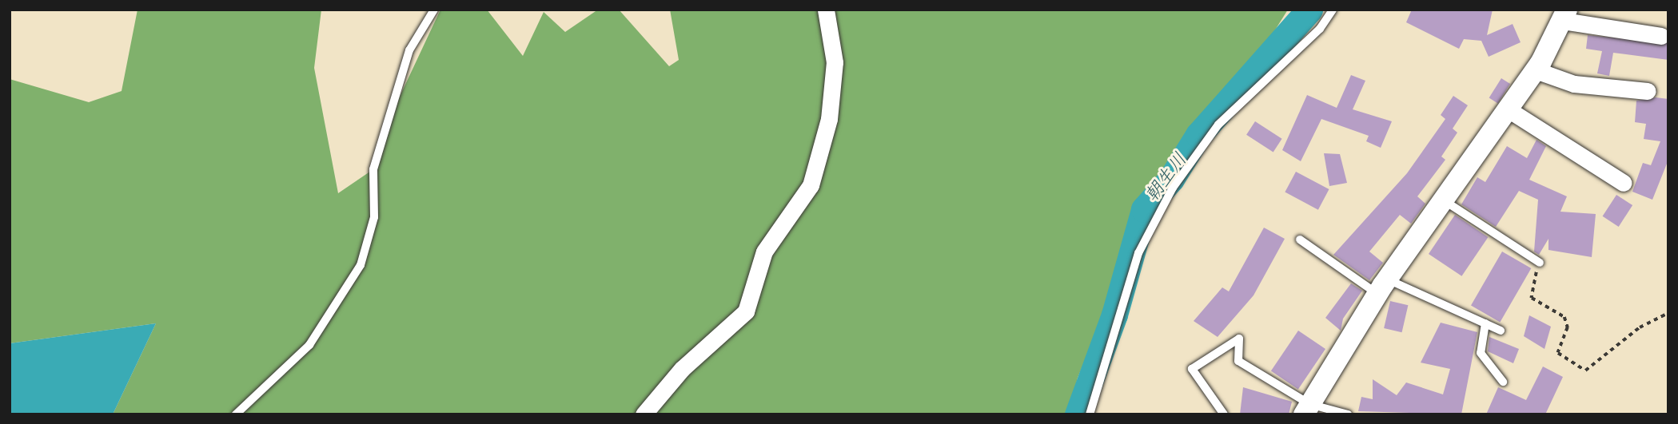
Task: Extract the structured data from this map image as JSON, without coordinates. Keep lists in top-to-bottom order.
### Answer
{
  "water": ["朝生川"]
}
